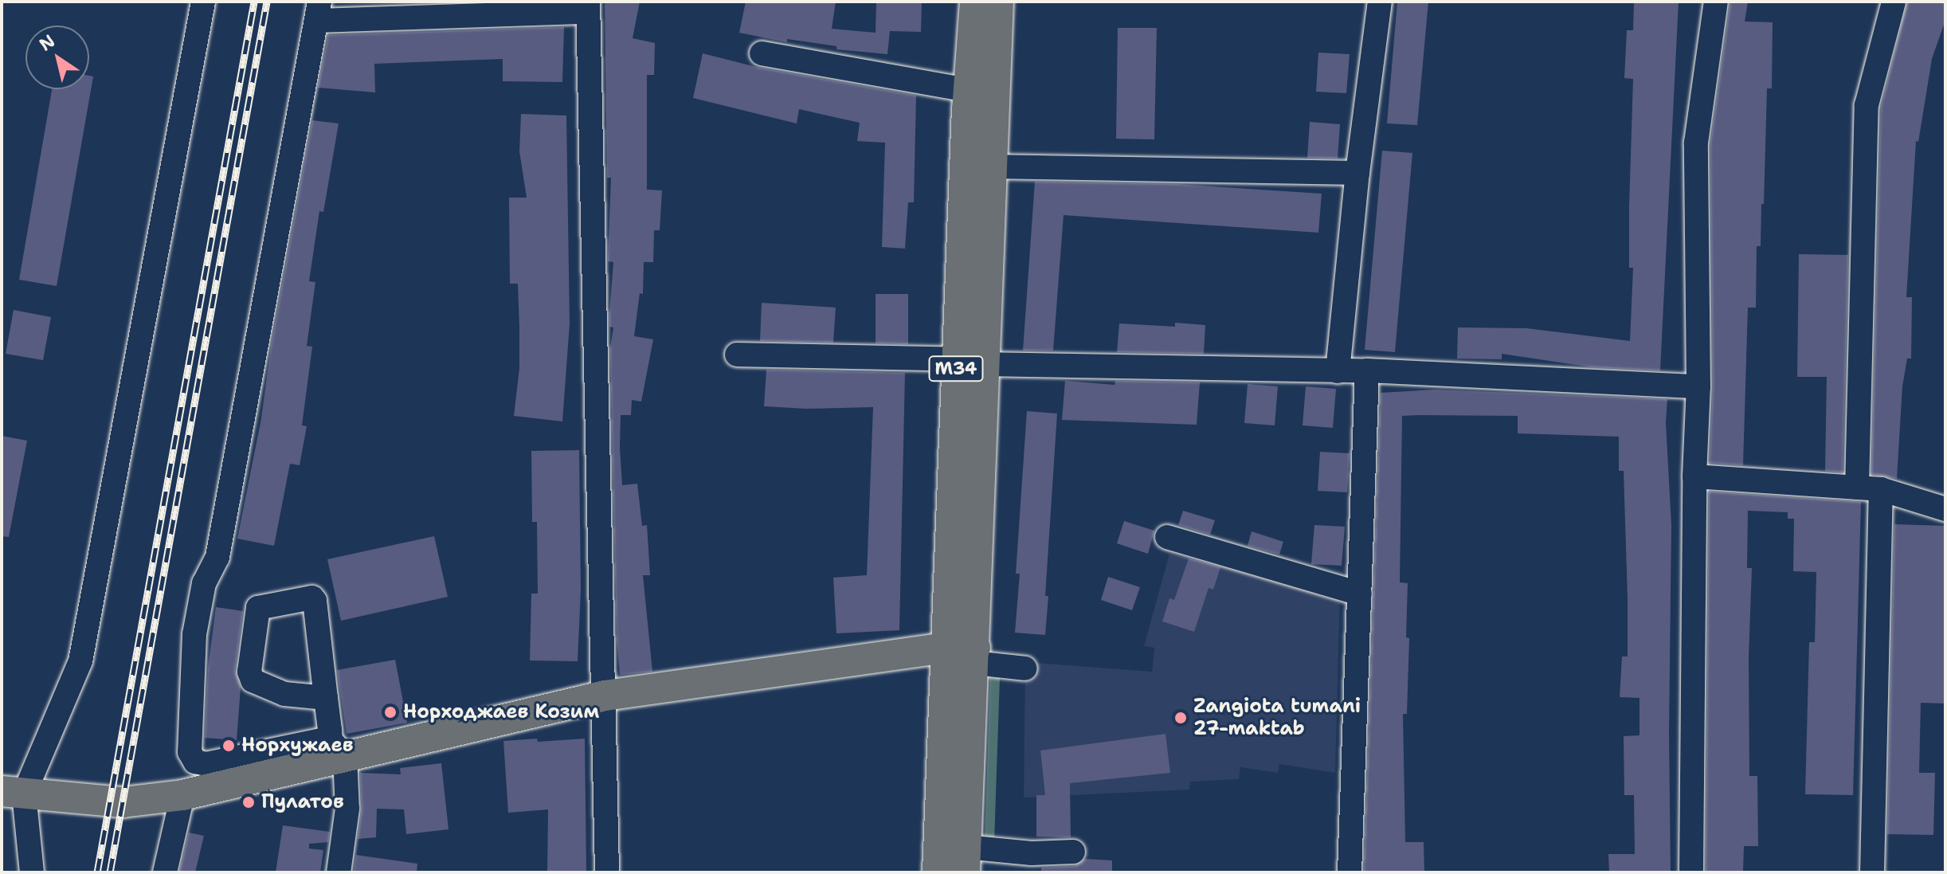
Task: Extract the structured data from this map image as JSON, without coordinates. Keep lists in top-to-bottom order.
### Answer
{
  "streets": {
    "main road": ["M34"]
  },
  "places": [
    "Норходжаев Козим",
    "Zangiota tumani 27-maktab",
    "Норхужаев",
    "Пулатов"
  ],
  "north": "top left"
}
